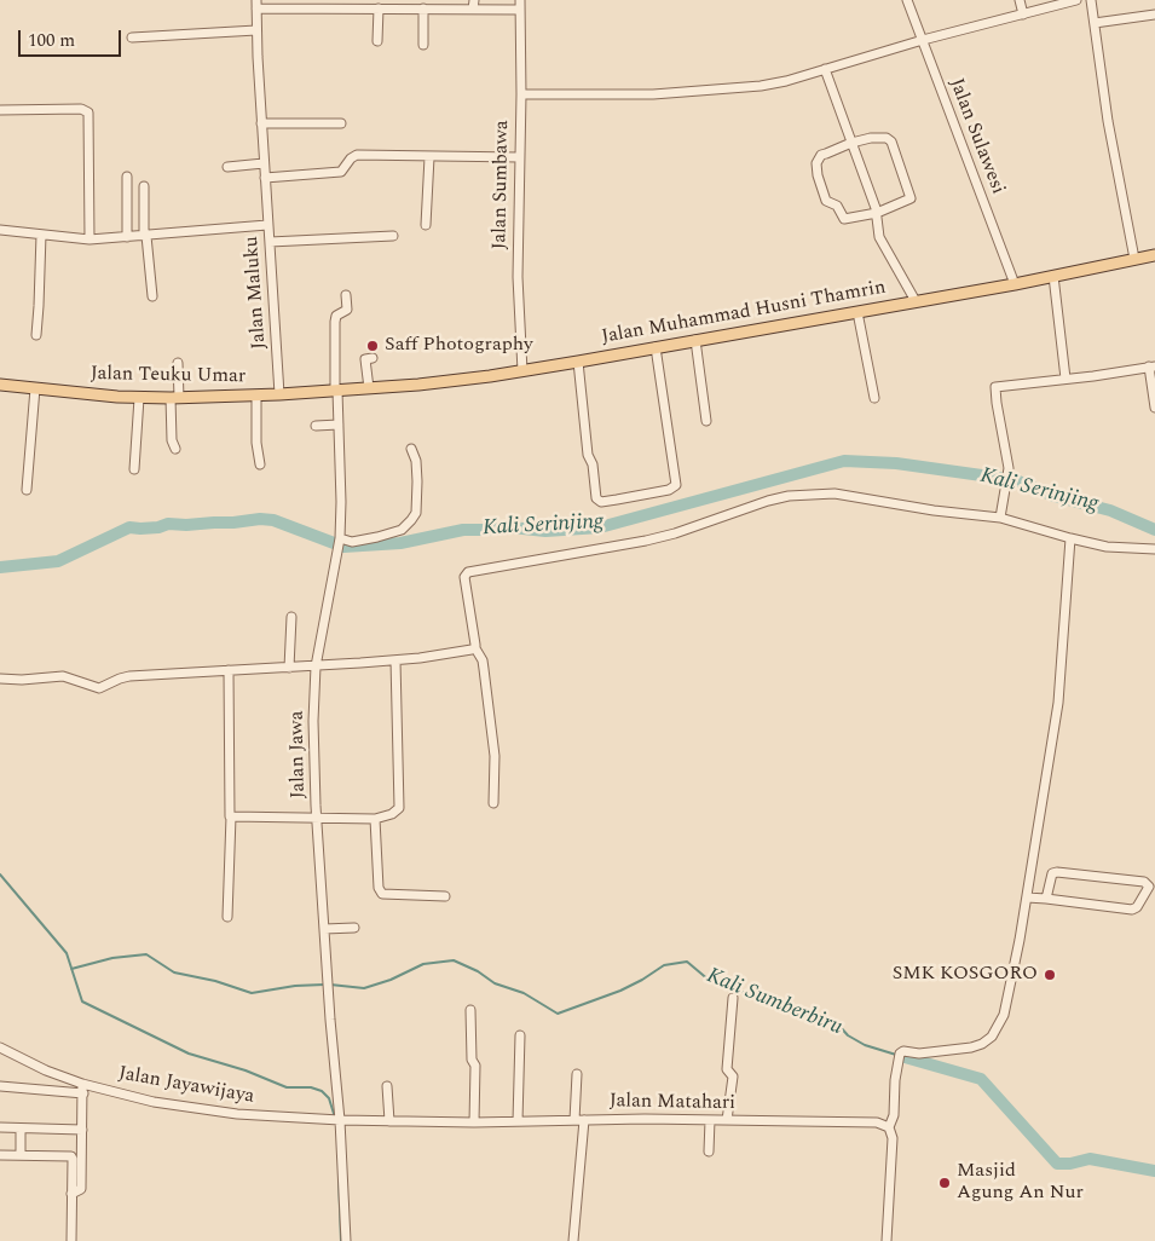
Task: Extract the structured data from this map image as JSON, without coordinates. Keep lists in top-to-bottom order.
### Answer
{
  "streets": {
    "main road": ["Jalan Muhammad Husni Thamrin", "Jalan Teuku Umar"],
    "street": [
      "Jalan Sulawesi",
      "Jalan Sumbawa",
      "Jalan Maluku",
      "Jalan Jawa",
      "Jalan Jayawijaya",
      "Jalan Matahari"
    ]
  },
  "crossings": [
    ["Jalan Sulawesi", "Jalan Muhammad Husni Thamrin"],
    ["Jalan Sumbawa", "Jalan Muhammad Husni Thamrin"],
    ["Jalan Maluku", "Jalan Teuku Umar"],
    ["Jalan Muhammad Husni Thamrin", "Jalan Teuku Umar"],
    ["Jalan Muhammad Husni Thamrin", "Jalan Jawa"],
    ["Jalan Teuku Umar", "Jalan Jawa"],
    ["Jalan Jawa", "Jalan Jayawijaya"],
    ["Jalan Jawa", "Jalan Matahari"],
    ["Jalan Jayawijaya", "Jalan Matahari"]
  ],
  "water": ["Kali Serinjing", "Kali Sumberbiru"],
  "places": ["Saff Photography", "SMK KOSGORO", "Masjid Agung An Nur"],
  "scale_bar": "100 m"
}
